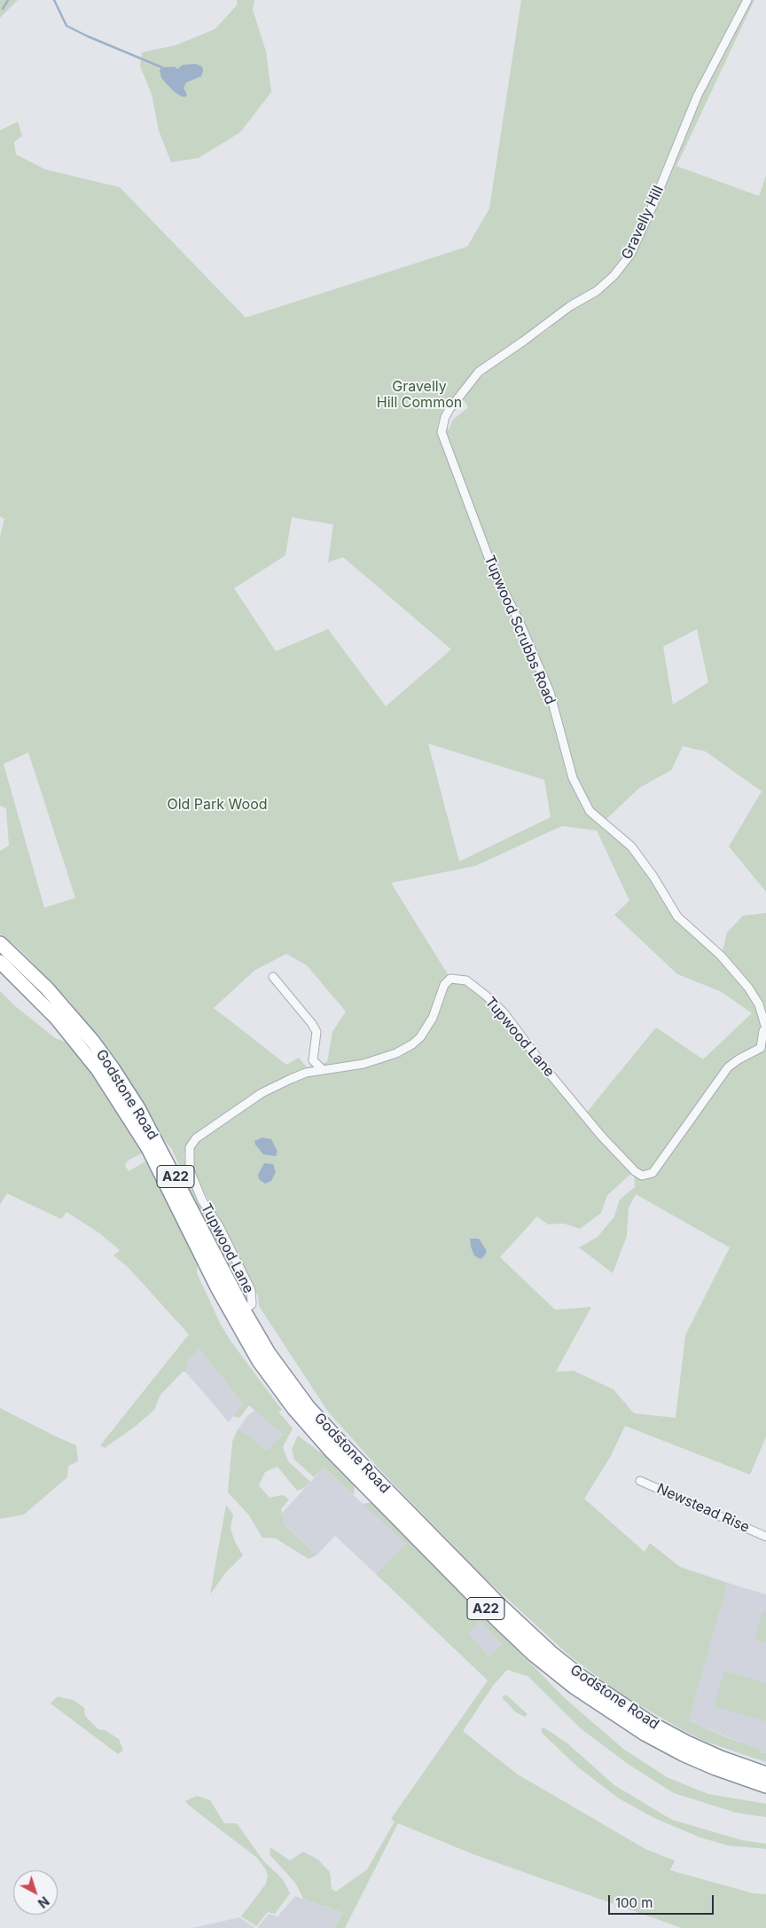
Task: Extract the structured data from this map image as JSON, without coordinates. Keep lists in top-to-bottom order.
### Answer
{
  "streets": {
    "highway": ["Godstone Road", "A22"],
    "street": [
      "Gravelly Hill",
      "Tupwood Scrubbs Road",
      "Tupwood Lane",
      "Newstead Rise"
    ]
  },
  "crossings": [
    ["Gravelly Hill", "Tupwood Scrubbs Road"],
    ["Tupwood Scrubbs Road", "Tupwood Lane"],
    ["Tupwood Lane", "Godstone Road"]
  ],
  "parks": ["Gravelly Hill Common", "Old Park Wood"],
  "scale_bar": "100 m",
  "north": "bottom right"
}
